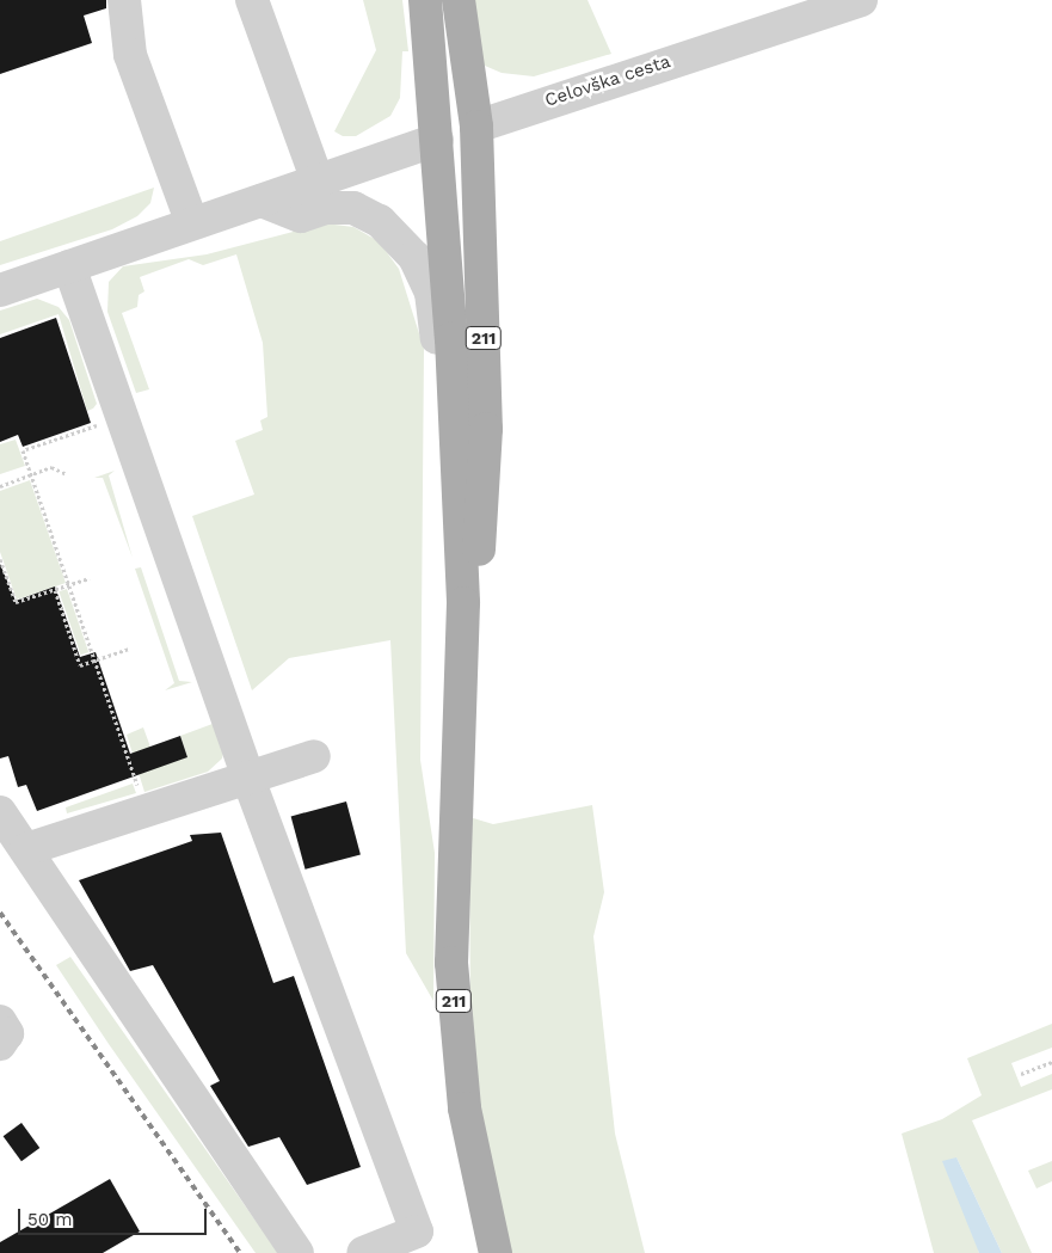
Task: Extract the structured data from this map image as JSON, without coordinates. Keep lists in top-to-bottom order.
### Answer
{
  "streets": {
    "main road": ["211"],
    "street": ["Celovška cesta"]
  },
  "crossings": [
    ["Celovška cesta", "211"]
  ],
  "scale_bar": "50 m"
}
